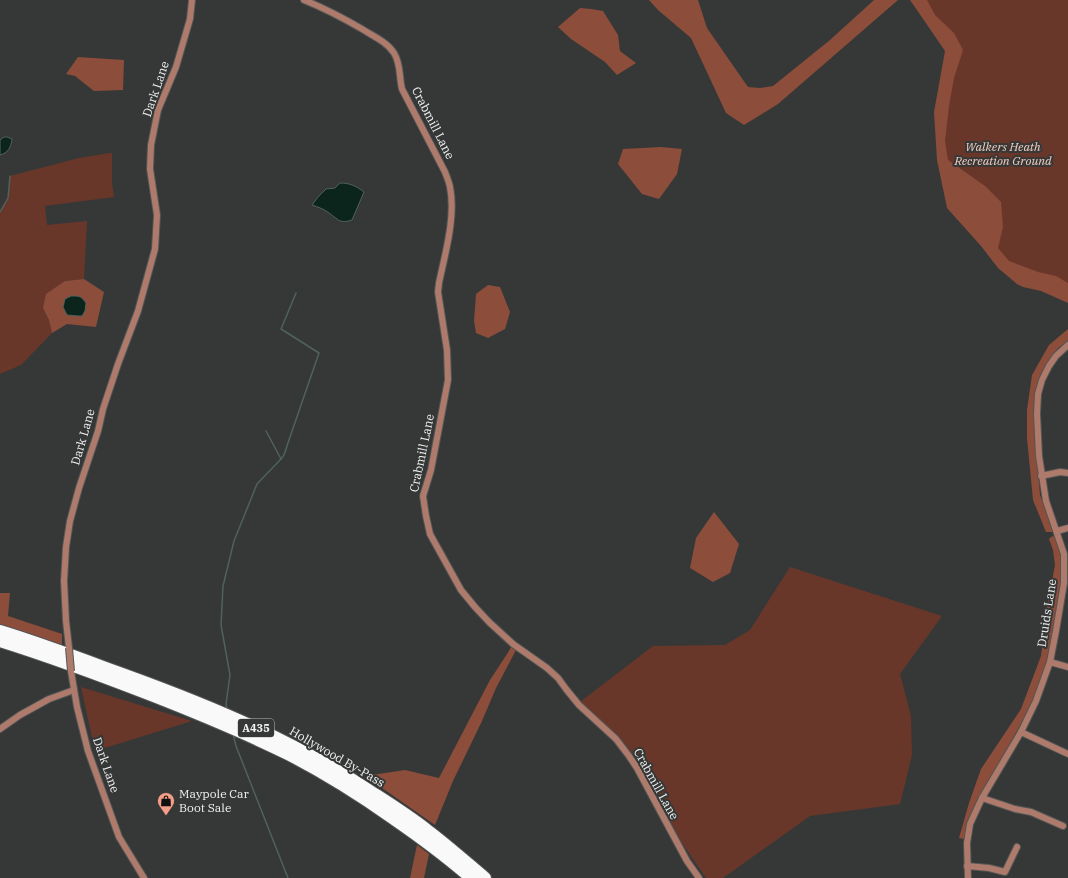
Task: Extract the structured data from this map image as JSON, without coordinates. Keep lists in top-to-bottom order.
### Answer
{
  "streets": {
    "highway": ["A435", "Hollywood By-Pass"],
    "street": ["Dark Lane", "Crabmill Lane", "Druids Lane"]
  },
  "parks": ["Walkers Heath Recreation Ground"],
  "places": {
    "shop": ["Maypole Car Boot Sale"]
  }
}
